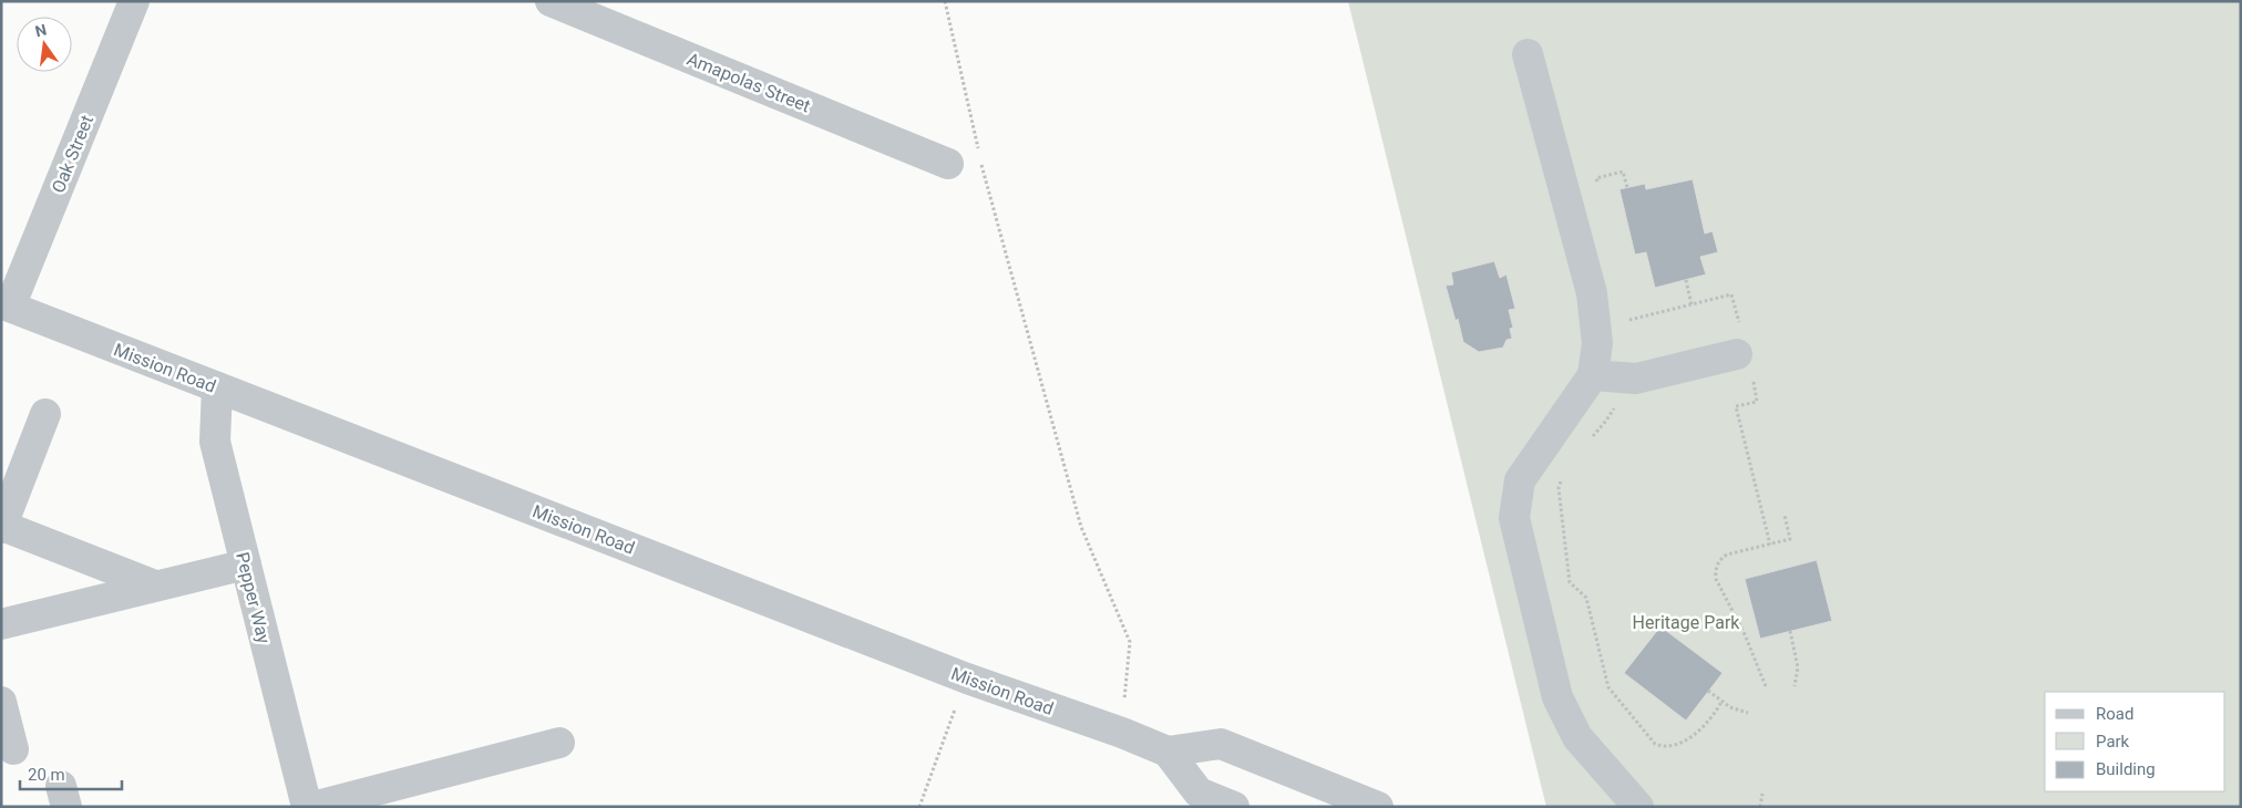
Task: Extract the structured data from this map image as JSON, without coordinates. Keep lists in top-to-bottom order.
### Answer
{
  "streets": {
    "street": [
      "Amapolas Street",
      "Oak Street",
      "Mission Road",
      "Pepper Way"
    ]
  },
  "crossings": [
    ["Oak Street", "Mission Road"],
    ["Mission Road", "Pepper Way"]
  ],
  "parks": ["Heritage Park"],
  "legend": ["Road", "Park", "Building"],
  "scale_bar": "20 m",
  "north": "top"
}
